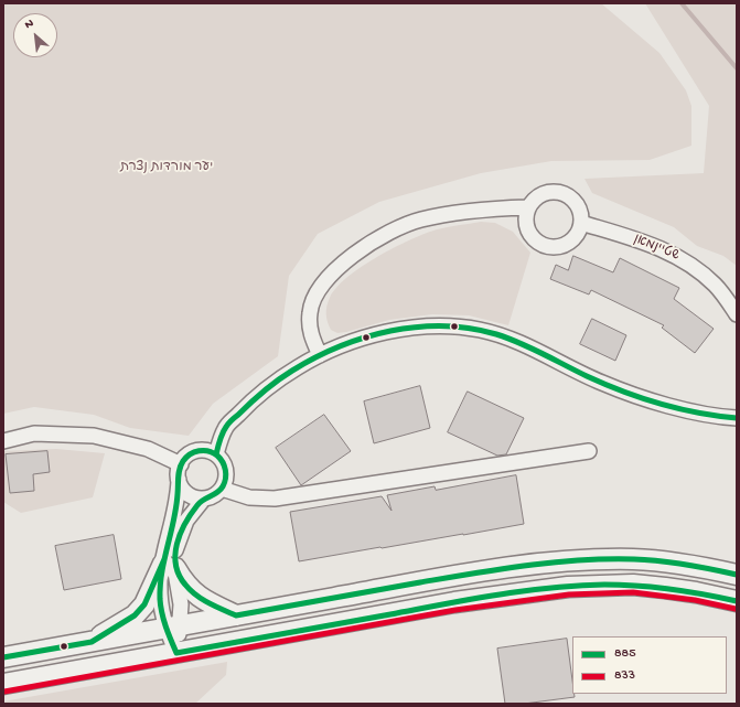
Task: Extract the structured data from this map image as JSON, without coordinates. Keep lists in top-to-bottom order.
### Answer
{
  "streets": {
    "street": ["שטיינמאן"]
  },
  "parks": ["יער מורדות נצרת"],
  "lines": ["transit line 885", "transit line 833"],
  "legend": ["885", "833"],
  "north": "top left"
}
